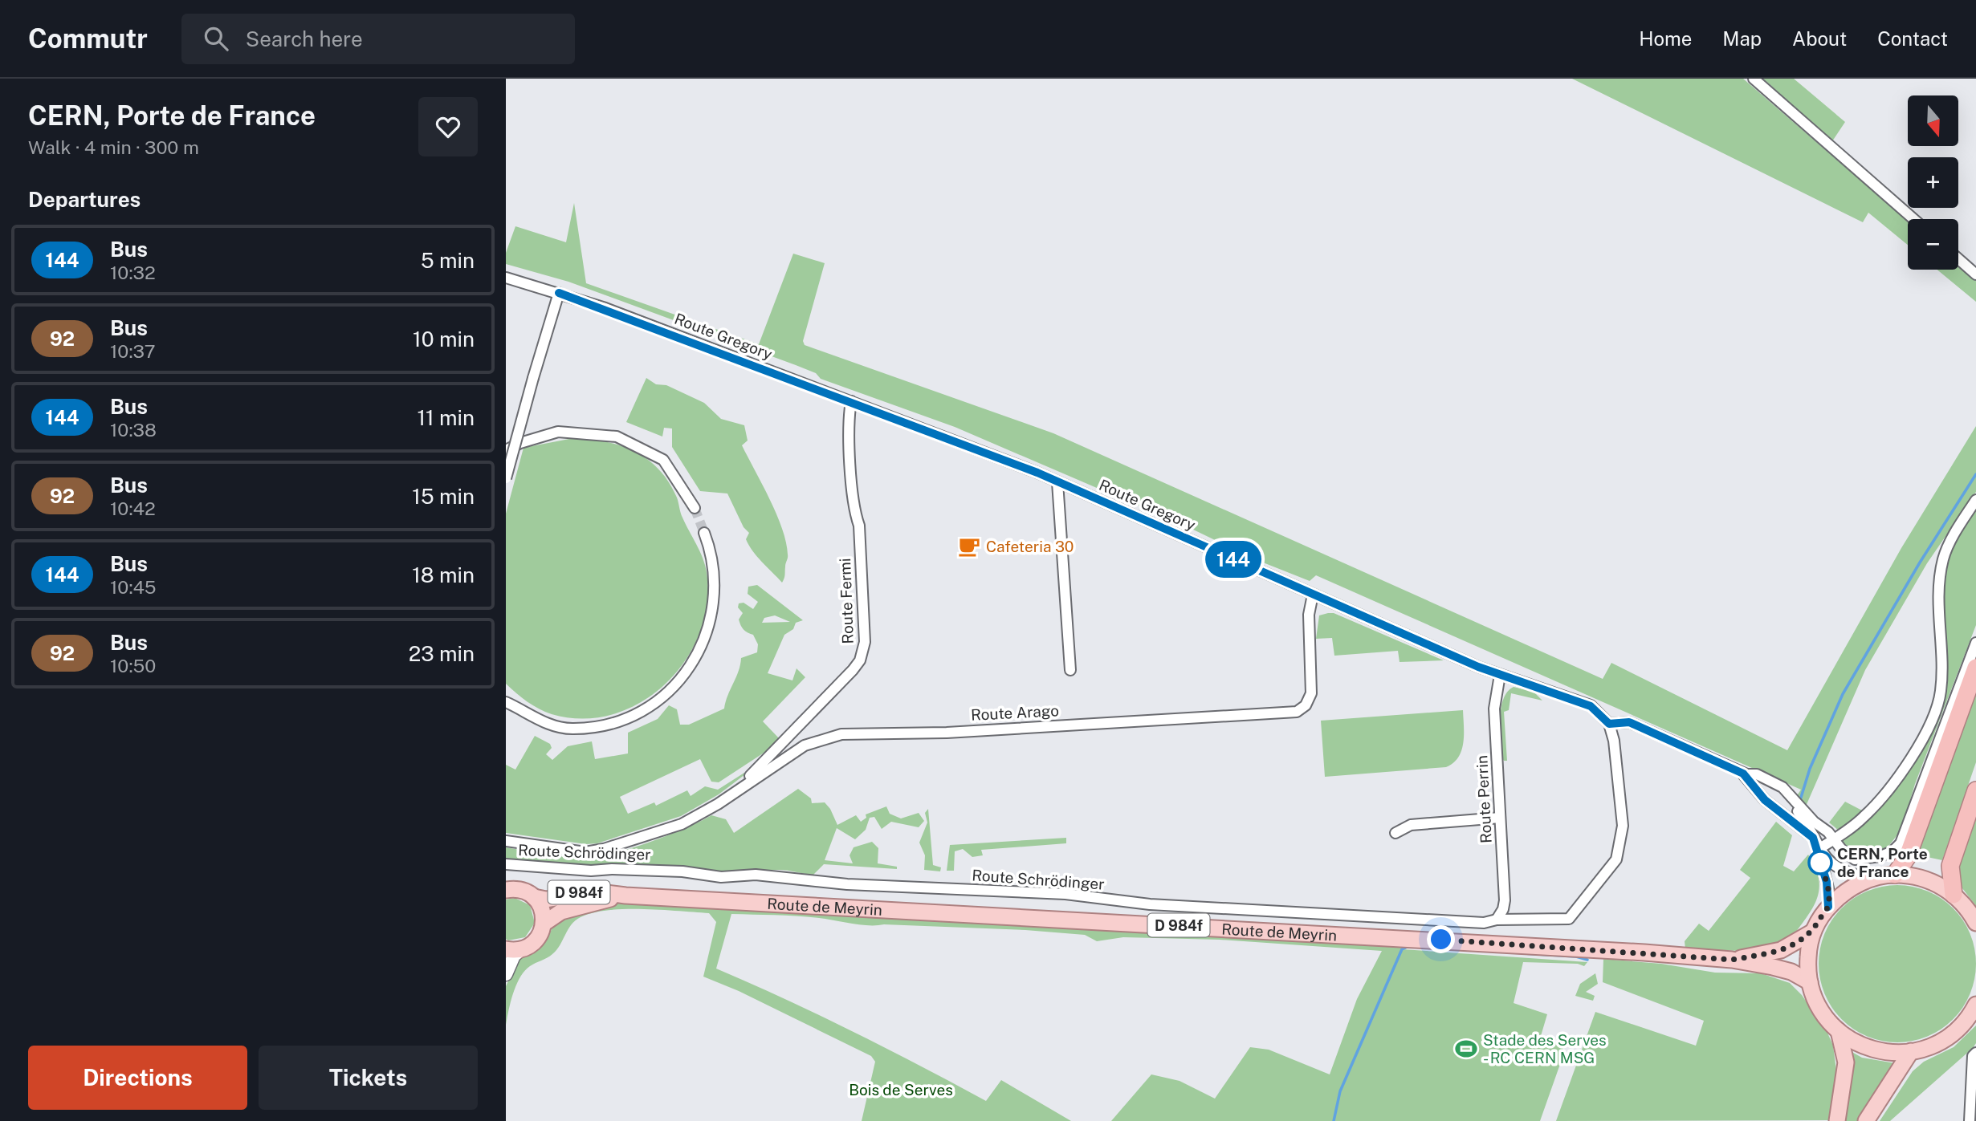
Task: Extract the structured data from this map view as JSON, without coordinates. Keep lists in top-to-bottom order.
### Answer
{
  "streets": {
    "main road": ["D 984f", "Route de Meyrin"],
    "street": [
      "Route Gregory",
      "Route Fermi",
      "Route Arago",
      "Route Perrin",
      "Route Schrödinger"
    ]
  },
  "crossings": [
    ["Route Gregory", "Route Fermi"],
    ["Route Gregory", "Route Arago"],
    ["Route Gregory", "Route Perrin"],
    ["Route Gregory", "Route Schrödinger"],
    ["Route Fermi", "Route Arago"],
    ["Route Perrin", "Route Schrödinger"]
  ],
  "parks": ["Bois de Serves"],
  "places": {
    "cafe": ["Cafeteria 30"],
    "other": ["CERN, Porte de France"],
    "sports": ["Stade des Serves - RC CERN MSG"]
  },
  "lines": ["bus line 144"],
  "north": "bottom",
  "page": {
    "header": "Commutr",
    "search": "Search here",
    "nav": [
      "Home",
      "Map",
      "About",
      "Contact"
    ],
    "heading": [
      ["CERN, Porte de France", "Walk · 4 min · 300 m"],
      "Departures"
    ],
    "on_map": "144",
    "map_buttons": ["+", "−"],
    "list": [
      {
        "mark": "144",
        "name": "Bus",
        "note": "10:32",
        "value": "5 min"
      },
      {
        "mark": "92",
        "name": "Bus",
        "note": "10:37",
        "value": "10 min"
      },
      {
        "mark": "144",
        "name": "Bus",
        "note": "10:38",
        "value": "11 min"
      },
      {
        "mark": "92",
        "name": "Bus",
        "note": "10:42",
        "value": "15 min"
      },
      {
        "mark": "144",
        "name": "Bus",
        "note": "10:45",
        "value": "18 min"
      },
      {
        "mark": "92",
        "name": "Bus",
        "note": "10:50",
        "value": "23 min"
      }
    ],
    "buttons": ["Directions", "Tickets"]
  }
}
